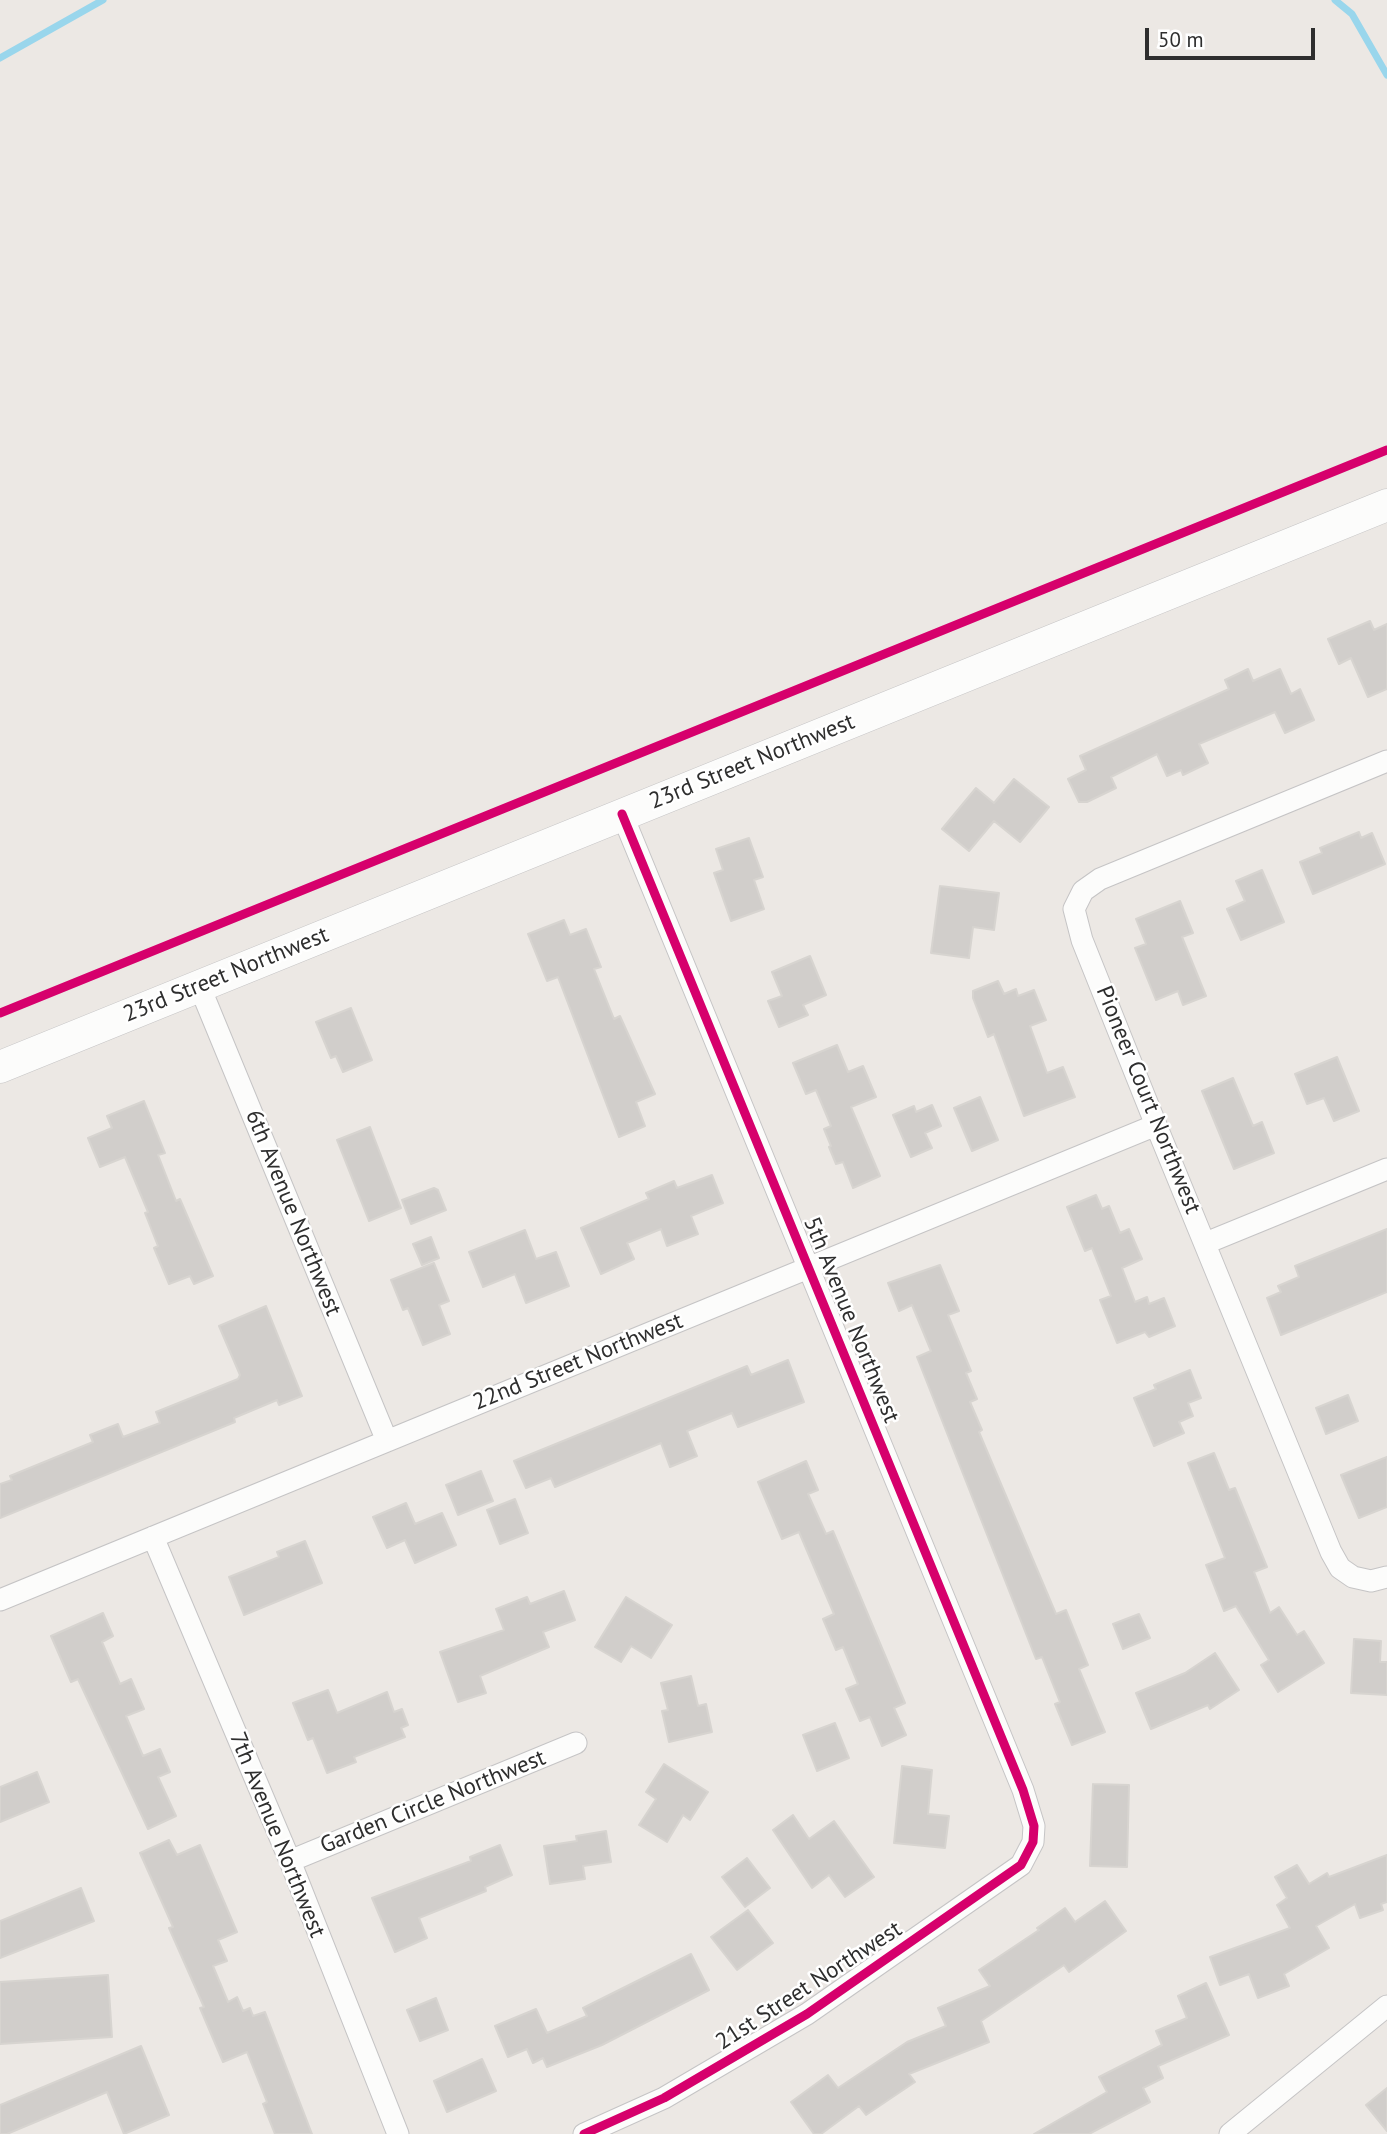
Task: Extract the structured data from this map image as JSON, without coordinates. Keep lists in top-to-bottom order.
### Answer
{
  "streets": {
    "street": [
      "23rd Street Northwest",
      "Pioneer Court Northwest",
      "6th Avenue Northwest",
      "5th Avenue Northwest",
      "22nd Street Northwest",
      "Garden Circle Northwest",
      "7th Avenue Northwest",
      "21st Street Northwest"
    ]
  },
  "crossings": [
    ["23rd Street Northwest", "6th Avenue Northwest"],
    ["23rd Street Northwest", "5th Avenue Northwest"],
    ["Pioneer Court Northwest", "22nd Street Northwest"],
    ["6th Avenue Northwest", "22nd Street Northwest"],
    ["5th Avenue Northwest", "22nd Street Northwest"],
    ["5th Avenue Northwest", "21st Street Northwest"],
    ["22nd Street Northwest", "7th Avenue Northwest"],
    ["Garden Circle Northwest", "7th Avenue Northwest"]
  ],
  "scale_bar": "50 m"
}
